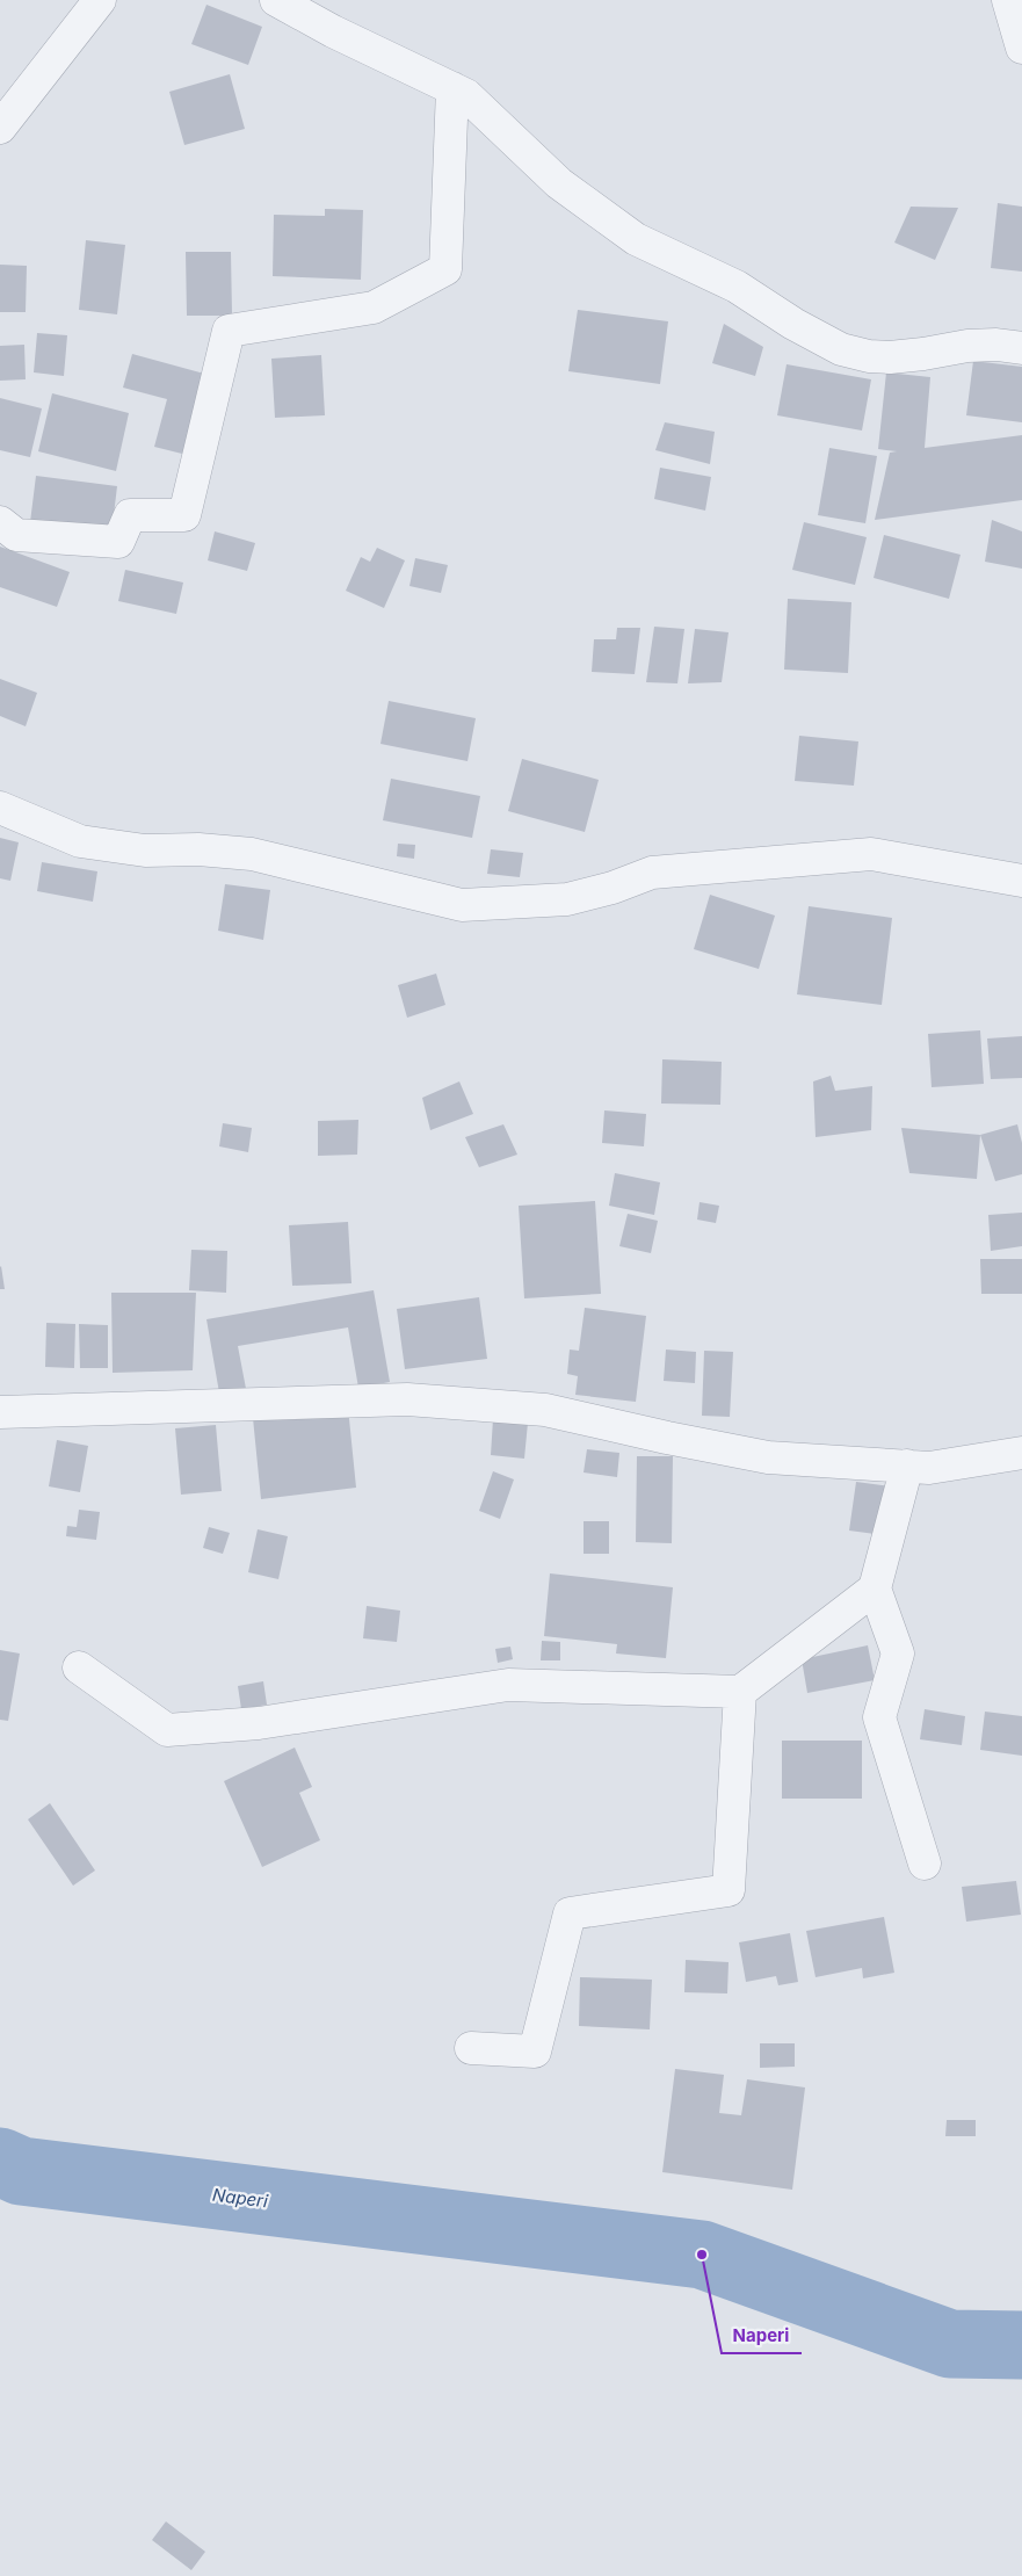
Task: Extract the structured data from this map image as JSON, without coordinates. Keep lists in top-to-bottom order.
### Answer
{
  "water": ["Naperi"],
  "places": ["Naperi"]
}
